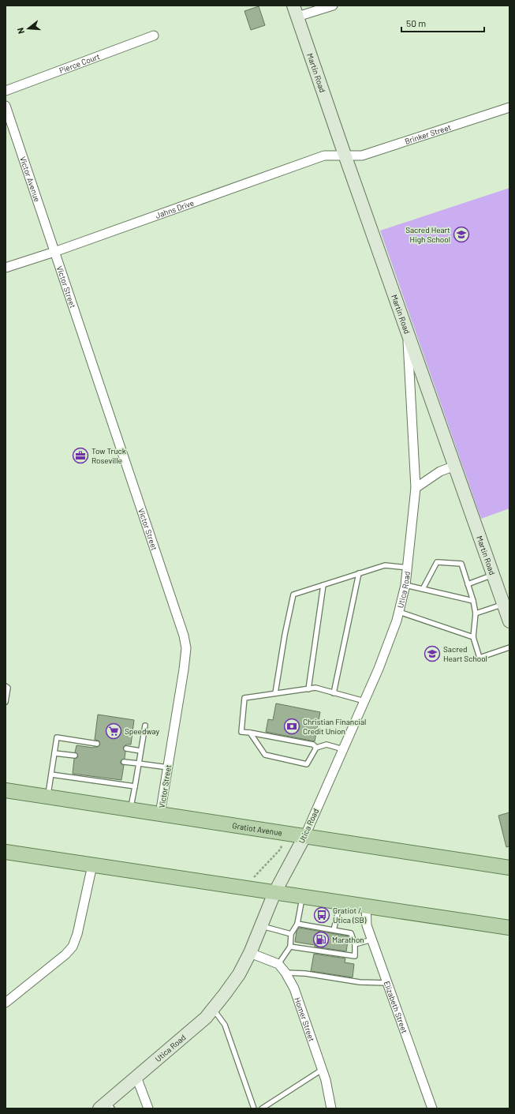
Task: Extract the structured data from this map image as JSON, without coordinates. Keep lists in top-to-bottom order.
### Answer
{
  "streets": {
    "main road": ["Gratiot Avenue"],
    "street": [
      "Pierce Court",
      "Martin Road",
      "Brinker Street",
      "Victor Avenue",
      "Jahns Drive",
      "Victor Street",
      "Utica Road",
      "Elizabeth Street",
      "Homer Street"
    ]
  },
  "crossings": [
    ["Martin Road", "Brinker Street"],
    ["Martin Road", "Jahns Drive"],
    ["Martin Road", "Utica Road"],
    ["Brinker Street", "Jahns Drive"],
    ["Victor Avenue", "Jahns Drive"],
    ["Victor Avenue", "Victor Street"],
    ["Jahns Drive", "Victor Street"],
    ["Victor Street", "Gratiot Avenue"],
    ["Utica Road", "Gratiot Avenue"],
    ["Utica Road", "Homer Street"]
  ],
  "places": {
    "school or university": ["Sacred Heart High School", "Sacred Heart School"],
    "office": ["Tow Truck Roseville"],
    "bank": ["Christian Financial Credit Union"],
    "supermarket": ["Speedway"],
    "bus stop": ["Gratiot / Utica (SB)"],
    "fuel station": ["Marathon"]
  },
  "scale_bar": "50 m",
  "north": "left"
}
